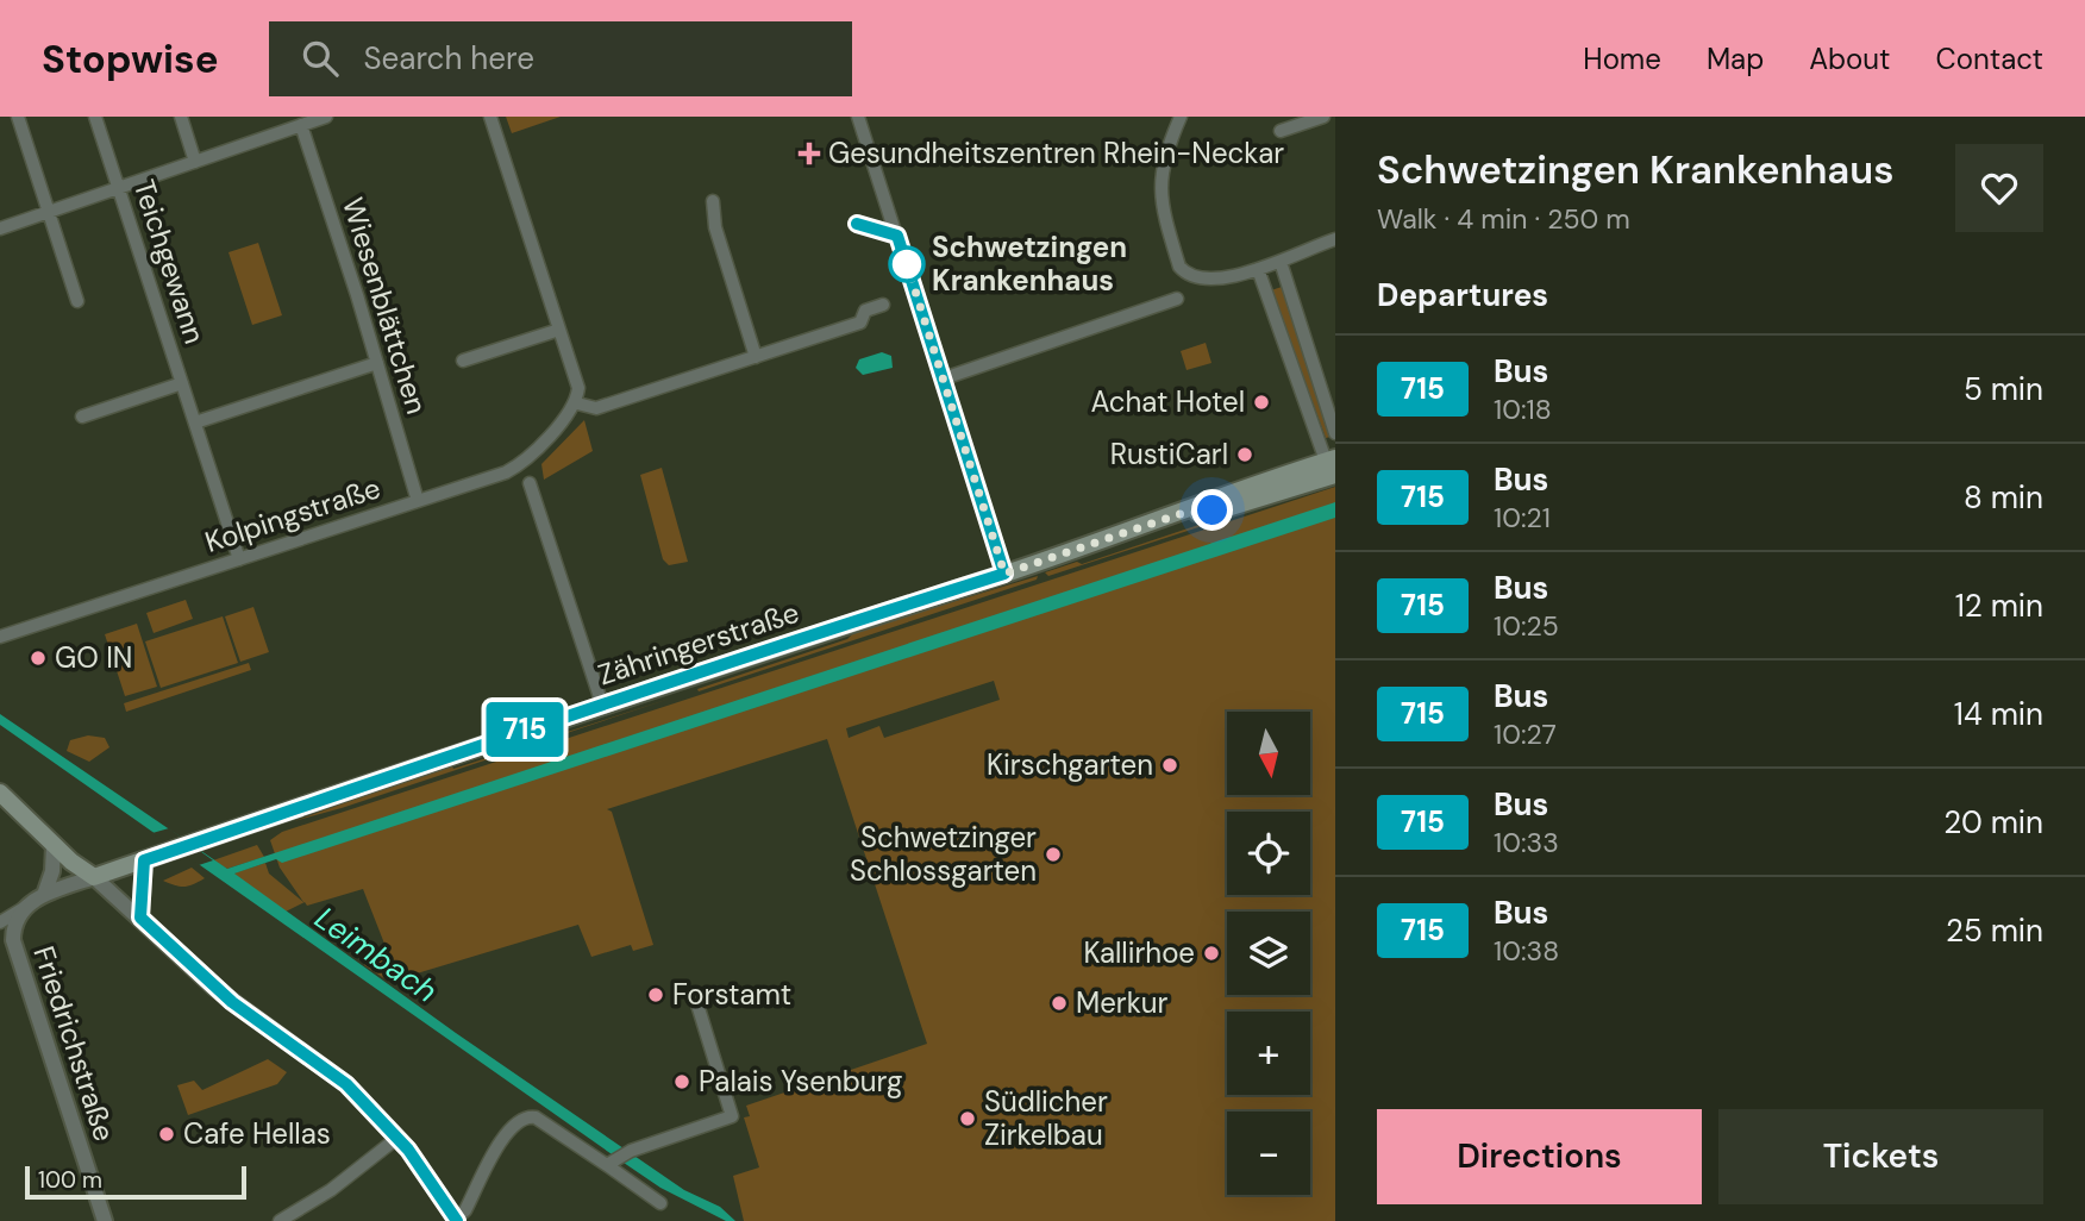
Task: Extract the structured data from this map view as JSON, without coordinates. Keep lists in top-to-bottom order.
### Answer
{
  "streets": {
    "main road": ["Zähringerstraße"],
    "street": [
      "Teichgewann",
      "Wiesenblättchen",
      "Kolpingstraße",
      "Friedrichstraße"
    ]
  },
  "crossings": [
    ["Teichgewann", "Kolpingstraße"],
    ["Wiesenblättchen", "Kolpingstraße"],
    ["Zähringerstraße", "Friedrichstraße"]
  ],
  "water": ["Leimbach"],
  "places": {
    "health": ["Gesundheitszentren Rhein-Neckar"],
    "other": [
      "Schwetzingen Krankenhaus",
      "Achat Hotel",
      "RustiCarl",
      "GO IN",
      "Kirschgarten",
      "Schwetzinger Schlossgarten",
      "Kallirhoe",
      "Forstamt",
      "Merkur",
      "Palais Ysenburg",
      "Südlicher Zirkelbau",
      "Cafe Hellas"
    ]
  },
  "lines": ["bus line 715"],
  "scale_bar": "100 m",
  "north": "bottom",
  "page": {
    "header": "Stopwise",
    "search": "Search here",
    "nav": [
      "Home",
      "Map",
      "About",
      "Contact"
    ],
    "on_map": "715",
    "heading": [
      ["Schwetzingen Krankenhaus", "Walk · 4 min · 250 m"],
      "Departures"
    ],
    "list": [
      {
        "mark": "715",
        "name": "Bus",
        "note": "10:18",
        "value": "5 min"
      },
      {
        "mark": "715",
        "name": "Bus",
        "note": "10:21",
        "value": "8 min"
      },
      {
        "mark": "715",
        "name": "Bus",
        "note": "10:25",
        "value": "12 min"
      },
      {
        "mark": "715",
        "name": "Bus",
        "note": "10:27",
        "value": "14 min"
      },
      {
        "mark": "715",
        "name": "Bus",
        "note": "10:33",
        "value": "20 min"
      },
      {
        "mark": "715",
        "name": "Bus",
        "note": "10:38",
        "value": "25 min"
      }
    ],
    "map_buttons": ["+", "−"],
    "buttons": ["Directions", "Tickets"],
    "scale": "100 m"
  }
}
